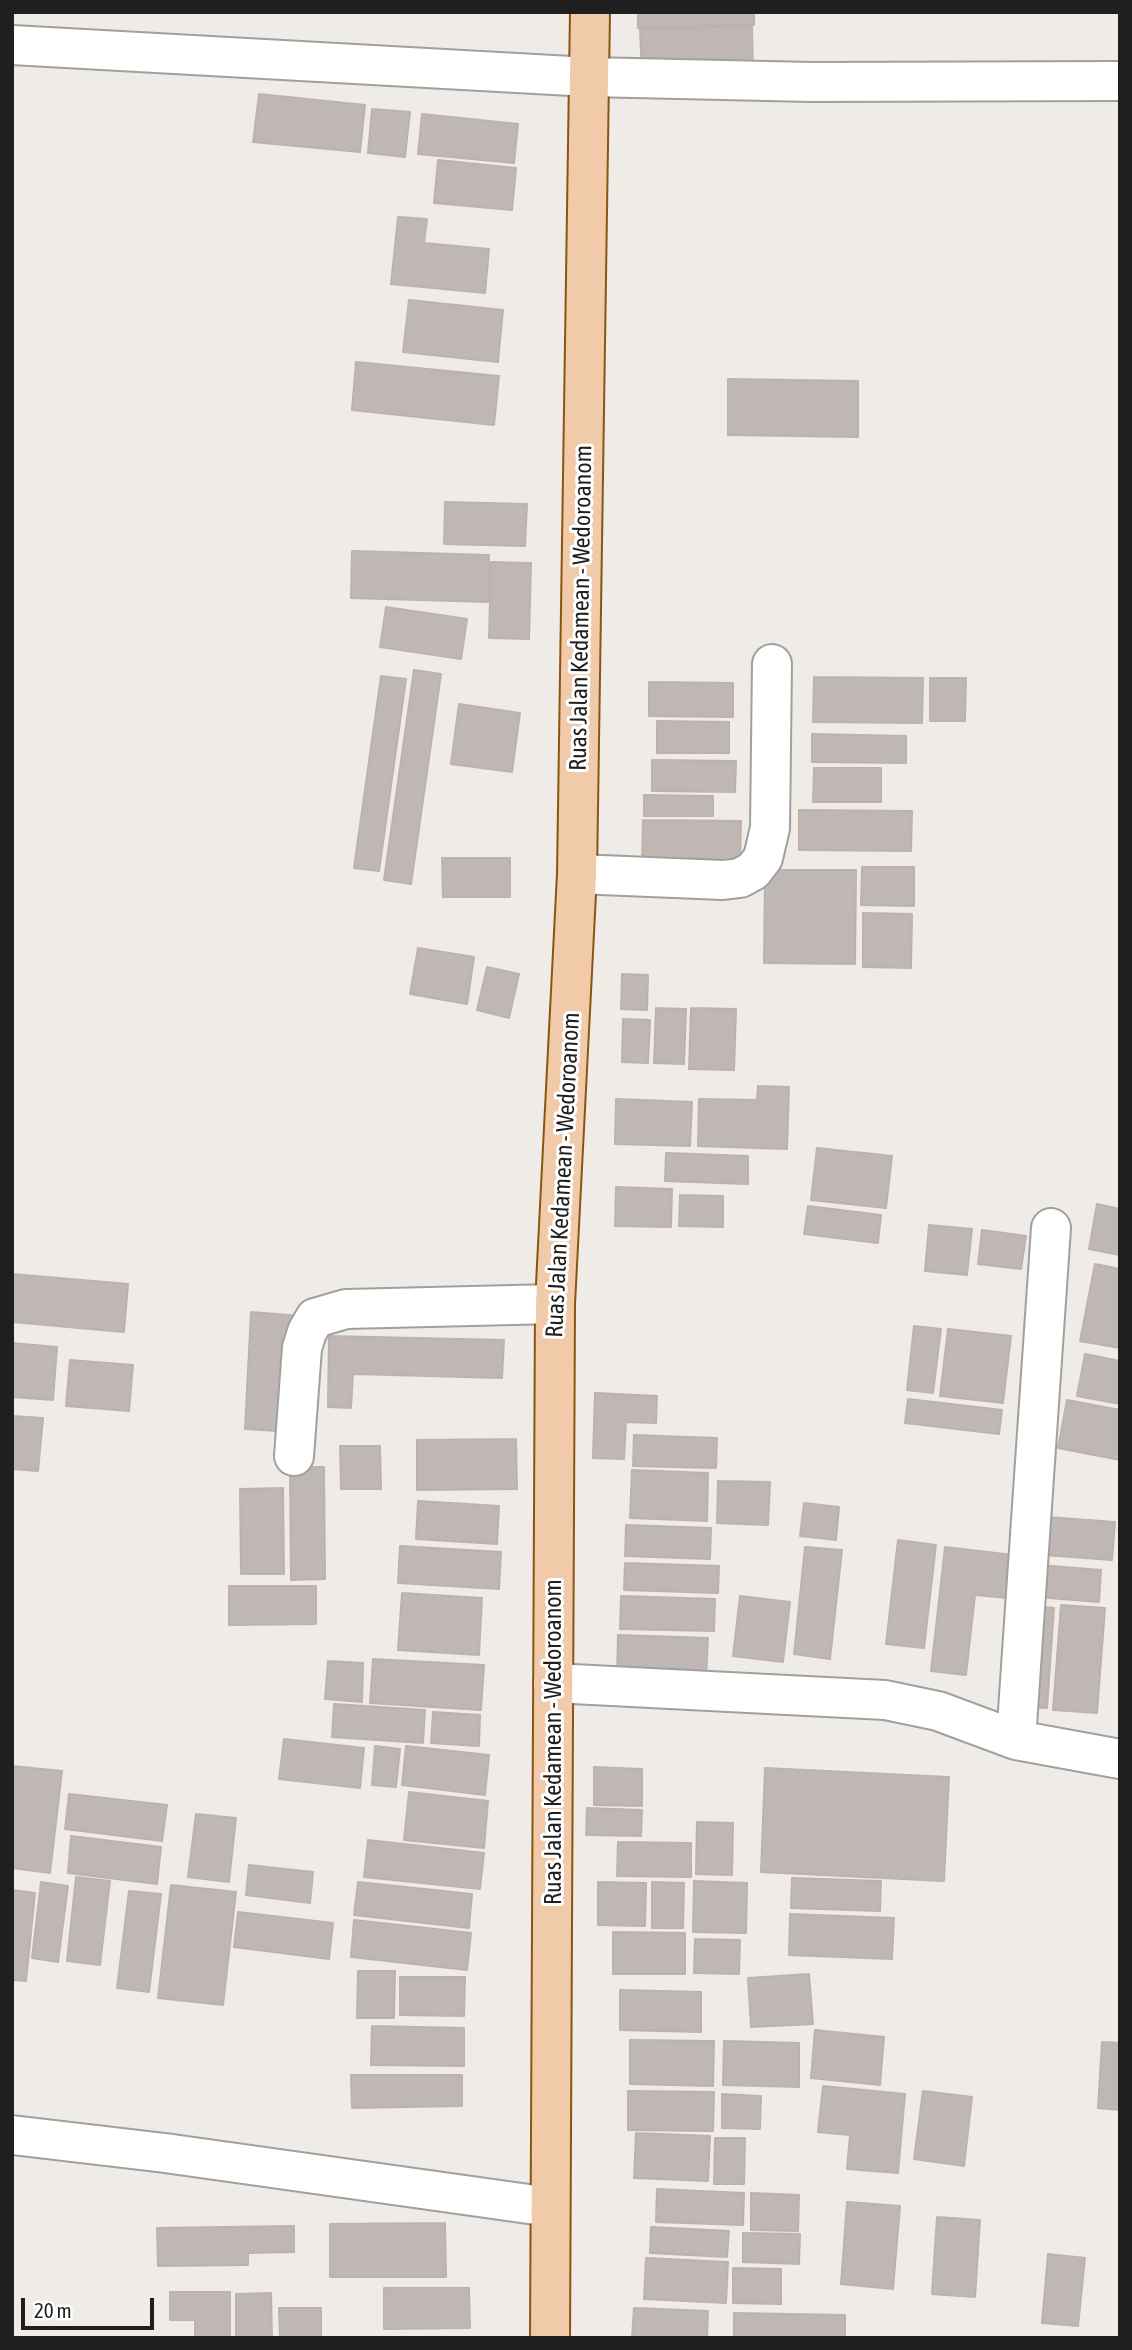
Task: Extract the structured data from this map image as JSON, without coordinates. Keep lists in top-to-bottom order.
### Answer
{
  "streets": {
    "main road": ["Ruas Jalan Kedamean - Wedoroanom"]
  },
  "scale_bar": "20 m"
}
